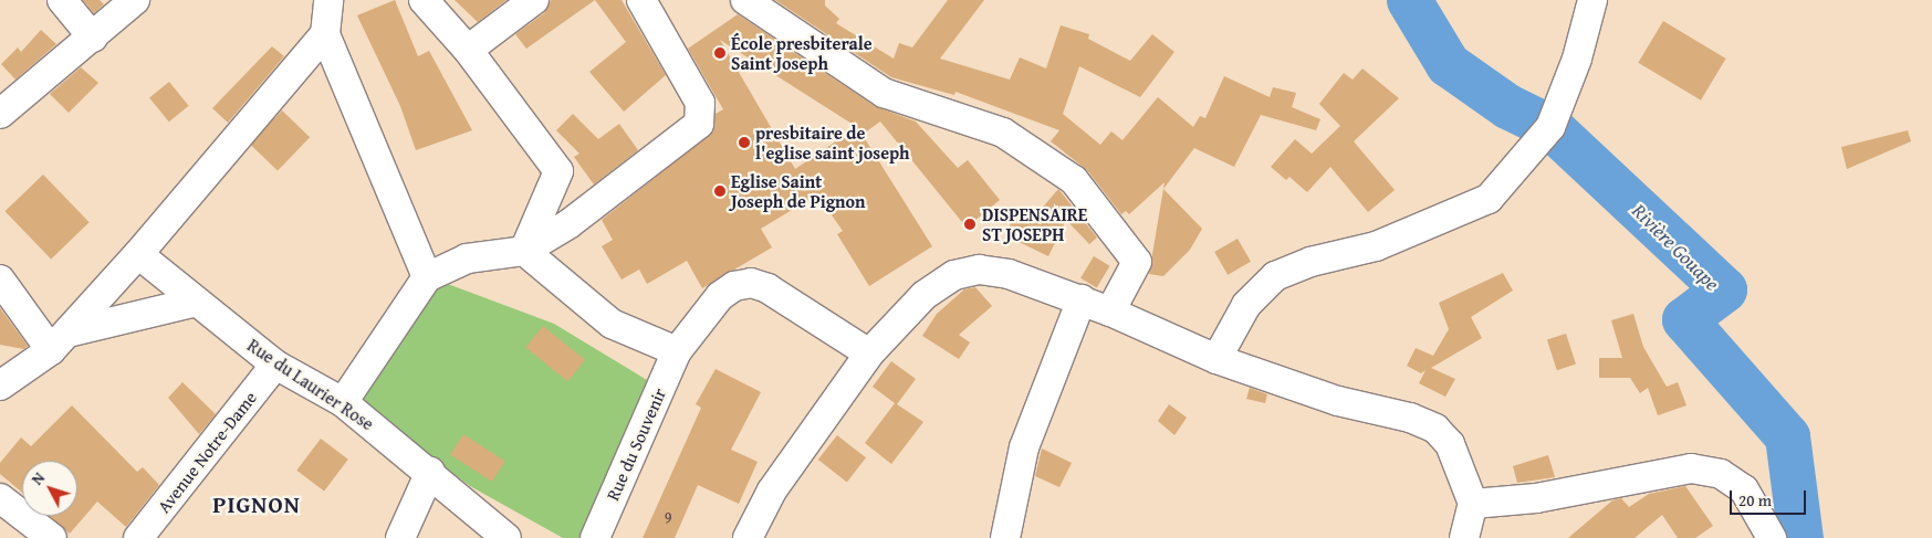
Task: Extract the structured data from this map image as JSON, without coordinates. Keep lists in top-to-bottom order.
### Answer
{
  "streets": {
    "street": ["Rue du Laurier Rose", "Rue du Souvenir", "Avenue Notre-Dame"]
  },
  "crossings": [
    ["Rue du Laurier Rose", "Avenue Notre-Dame"]
  ],
  "districts": ["PIGNON"],
  "water": ["Rivière Gouape"],
  "places": [
    "École presbiterale Saint Joseph",
    "presbitaire de l'eglise saint joseph",
    "Eglise Saint Joseph de Pignon",
    "DISPENSAIRE ST JOSEPH"
  ],
  "house_numbers": ["9"],
  "scale_bar": "20 m",
  "north": "top left"
}
